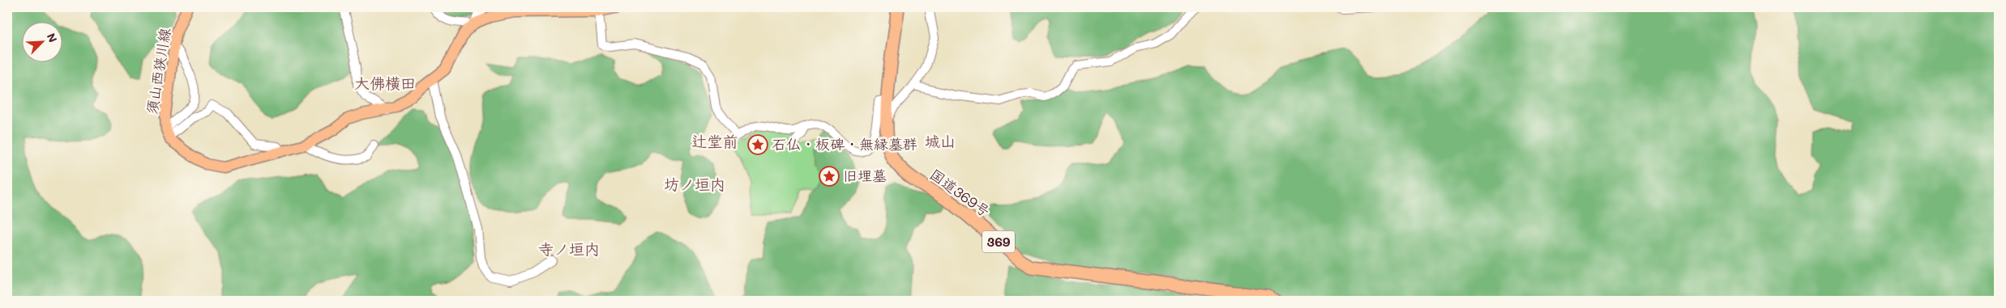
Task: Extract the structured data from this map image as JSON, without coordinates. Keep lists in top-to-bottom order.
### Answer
{
  "streets": {
    "highway": ["国道369号", "369"],
    "main road": ["須山西狭川線"]
  },
  "districts": [
    "大佛横田",
    "辻堂前",
    "城山",
    "坊ノ垣内",
    "寺ノ垣内"
  ],
  "places": {
    "place": ["石仏・板碑・無縁墓群", "旧埋墓"]
  },
  "north": "top right"
}
